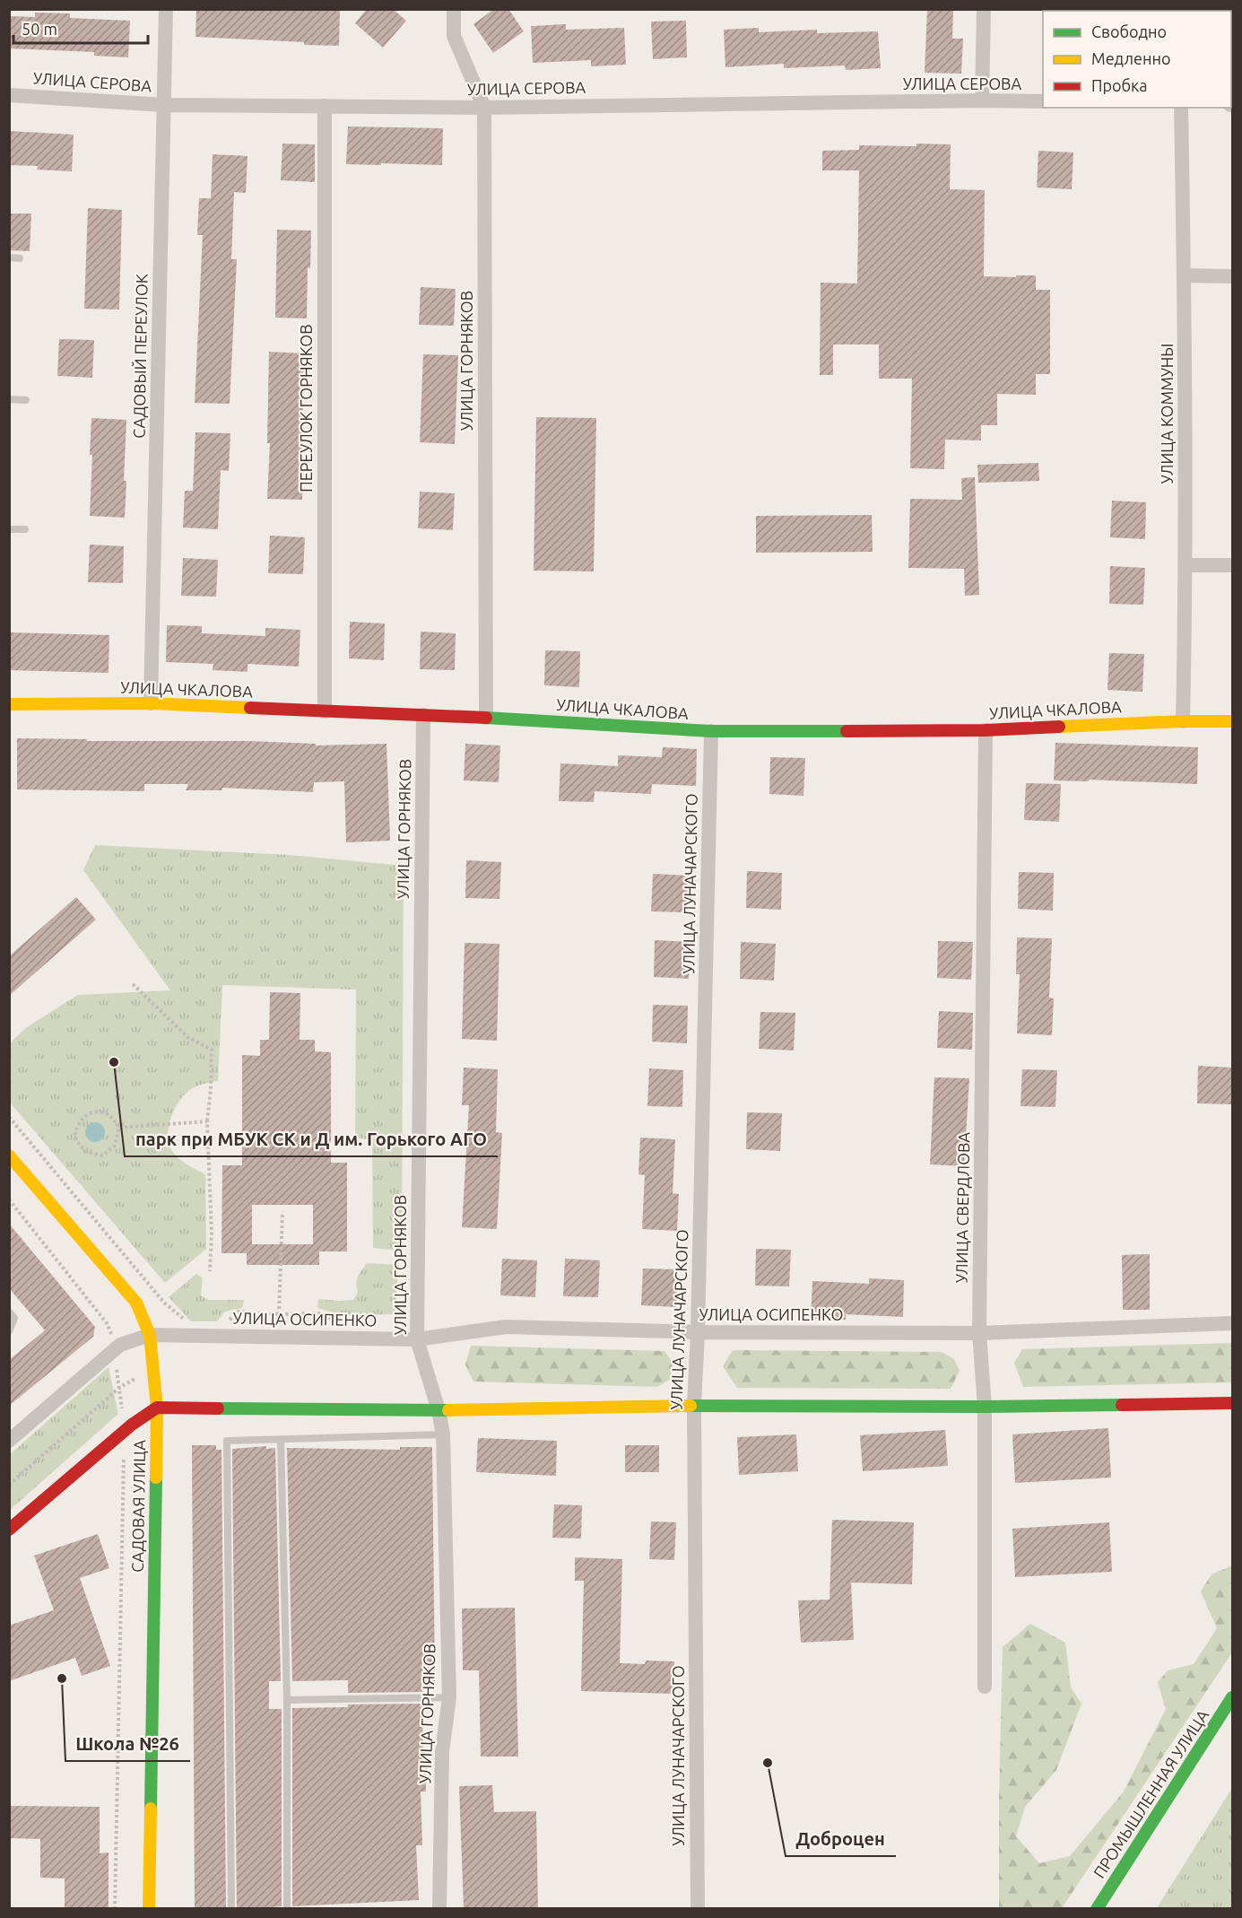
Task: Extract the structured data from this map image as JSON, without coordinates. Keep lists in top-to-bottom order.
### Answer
{
  "streets": {
    "street": [
      "УЛИЦА СЕРОВА",
      "САДОВЫЙ ПЕРЕУЛОК",
      "УЛИЦА ГОРНЯКОВ",
      "ПЕРЕУЛОК ГОРНЯКОВ",
      "УЛИЦА КОММУНЫ",
      "УЛИЦА ЧКАЛОВА",
      "УЛИЦА ЛУНАЧАРСКОГО",
      "УЛИЦА СВЕРДЛОВА",
      "УЛИЦА ОСИПЕНКО",
      "САДОВАЯ УЛИЦА",
      "ПРОМЫШЛЕННАЯ УЛИЦА"
    ]
  },
  "crossings": [
    ["УЛИЦА СЕРОВА", "САДОВЫЙ ПЕРЕУЛОК"],
    ["УЛИЦА СЕРОВА", "УЛИЦА ГОРНЯКОВ"],
    ["УЛИЦА СЕРОВА", "ПЕРЕУЛОК ГОРНЯКОВ"],
    ["САДОВЫЙ ПЕРЕУЛОК", "УЛИЦА ЧКАЛОВА"],
    ["УЛИЦА ГОРНЯКОВ", "УЛИЦА ЧКАЛОВА"],
    ["УЛИЦА ГОРНЯКОВ", "УЛИЦА ОСИПЕНКО"],
    ["ПЕРЕУЛОК ГОРНЯКОВ", "УЛИЦА ЧКАЛОВА"],
    ["УЛИЦА КОММУНЫ", "УЛИЦА ЧКАЛОВА"],
    ["УЛИЦА ЧКАЛОВА", "УЛИЦА ЛУНАЧАРСКОГО"],
    ["УЛИЦА ЧКАЛОВА", "УЛИЦА СВЕРДЛОВА"],
    ["УЛИЦА ЛУНАЧАРСКОГО", "УЛИЦА ОСИПЕНКО"],
    ["УЛИЦА СВЕРДЛОВА", "УЛИЦА ОСИПЕНКО"],
    ["УЛИЦА ОСИПЕНКО", "САДОВАЯ УЛИЦА"]
  ],
  "places": ["парк при МБУК СК и Д им. Горького АГО", "Школа №26", "Доброцен"],
  "legend": ["Свободно", "Медленно", "Пробка"],
  "scale_bar": "50 m"
}
